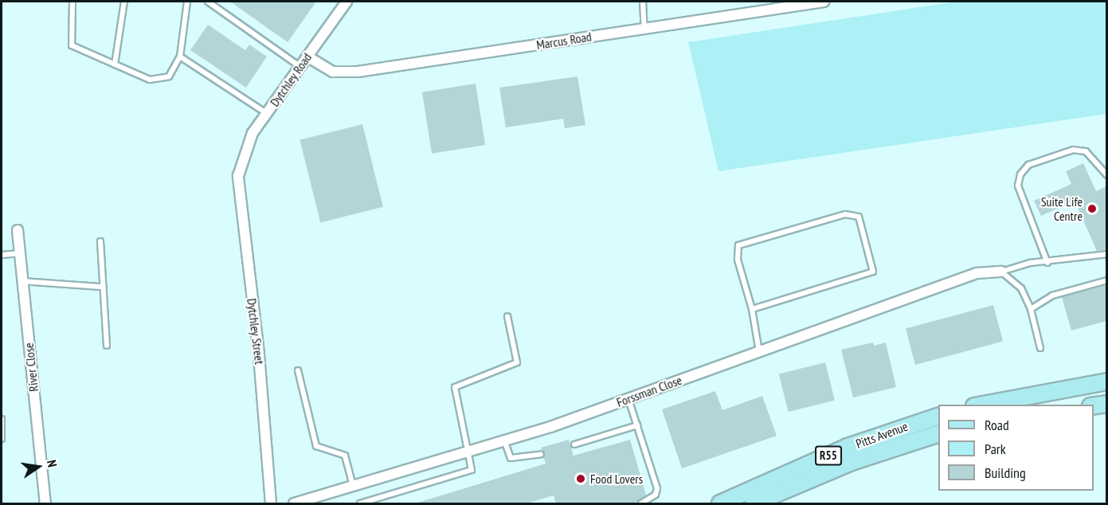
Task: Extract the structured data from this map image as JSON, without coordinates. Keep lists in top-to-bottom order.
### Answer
{
  "streets": {
    "main road": ["Pitts Avenue", "R55"],
    "street": [
      "Marcus Road",
      "Dytchley Road",
      "Dytchley Street",
      "River Close",
      "Forssman Close"
    ]
  },
  "crossings": [
    ["Marcus Road", "Dytchley Road"],
    ["Dytchley Road", "Dytchley Street"]
  ],
  "places": ["Suite Life Centre", "Food Lovers"],
  "legend": ["Road", "Park", "Building"],
  "north": "right"
}
